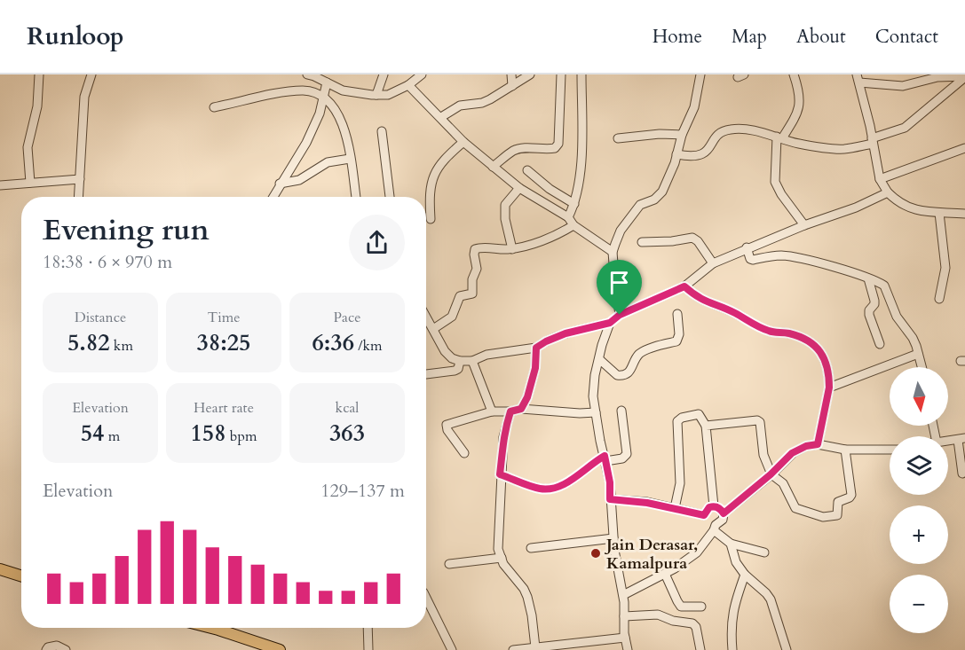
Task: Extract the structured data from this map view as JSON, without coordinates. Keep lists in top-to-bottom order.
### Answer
{
  "places": ["Jain Derasar, Kamalpura"],
  "north": "bottom",
  "page": {
    "header": "Runloop",
    "nav": [
      "Home",
      "Map",
      "About",
      "Contact"
    ],
    "heading": ["Evening run", "18:38 · 6 × 970 m"],
    "stats": [
      ["Distance", "5.82 km"],
      ["Time", "38:25"],
      ["Pace", "6:36 /km"],
      ["Elevation", "54 m"],
      ["Heart rate", "158 bpm"],
      ["kcal", "363"]
    ],
    "map_buttons": ["+", "−"],
    "chart": ["Elevation", "129–137 m"]
  }
}
